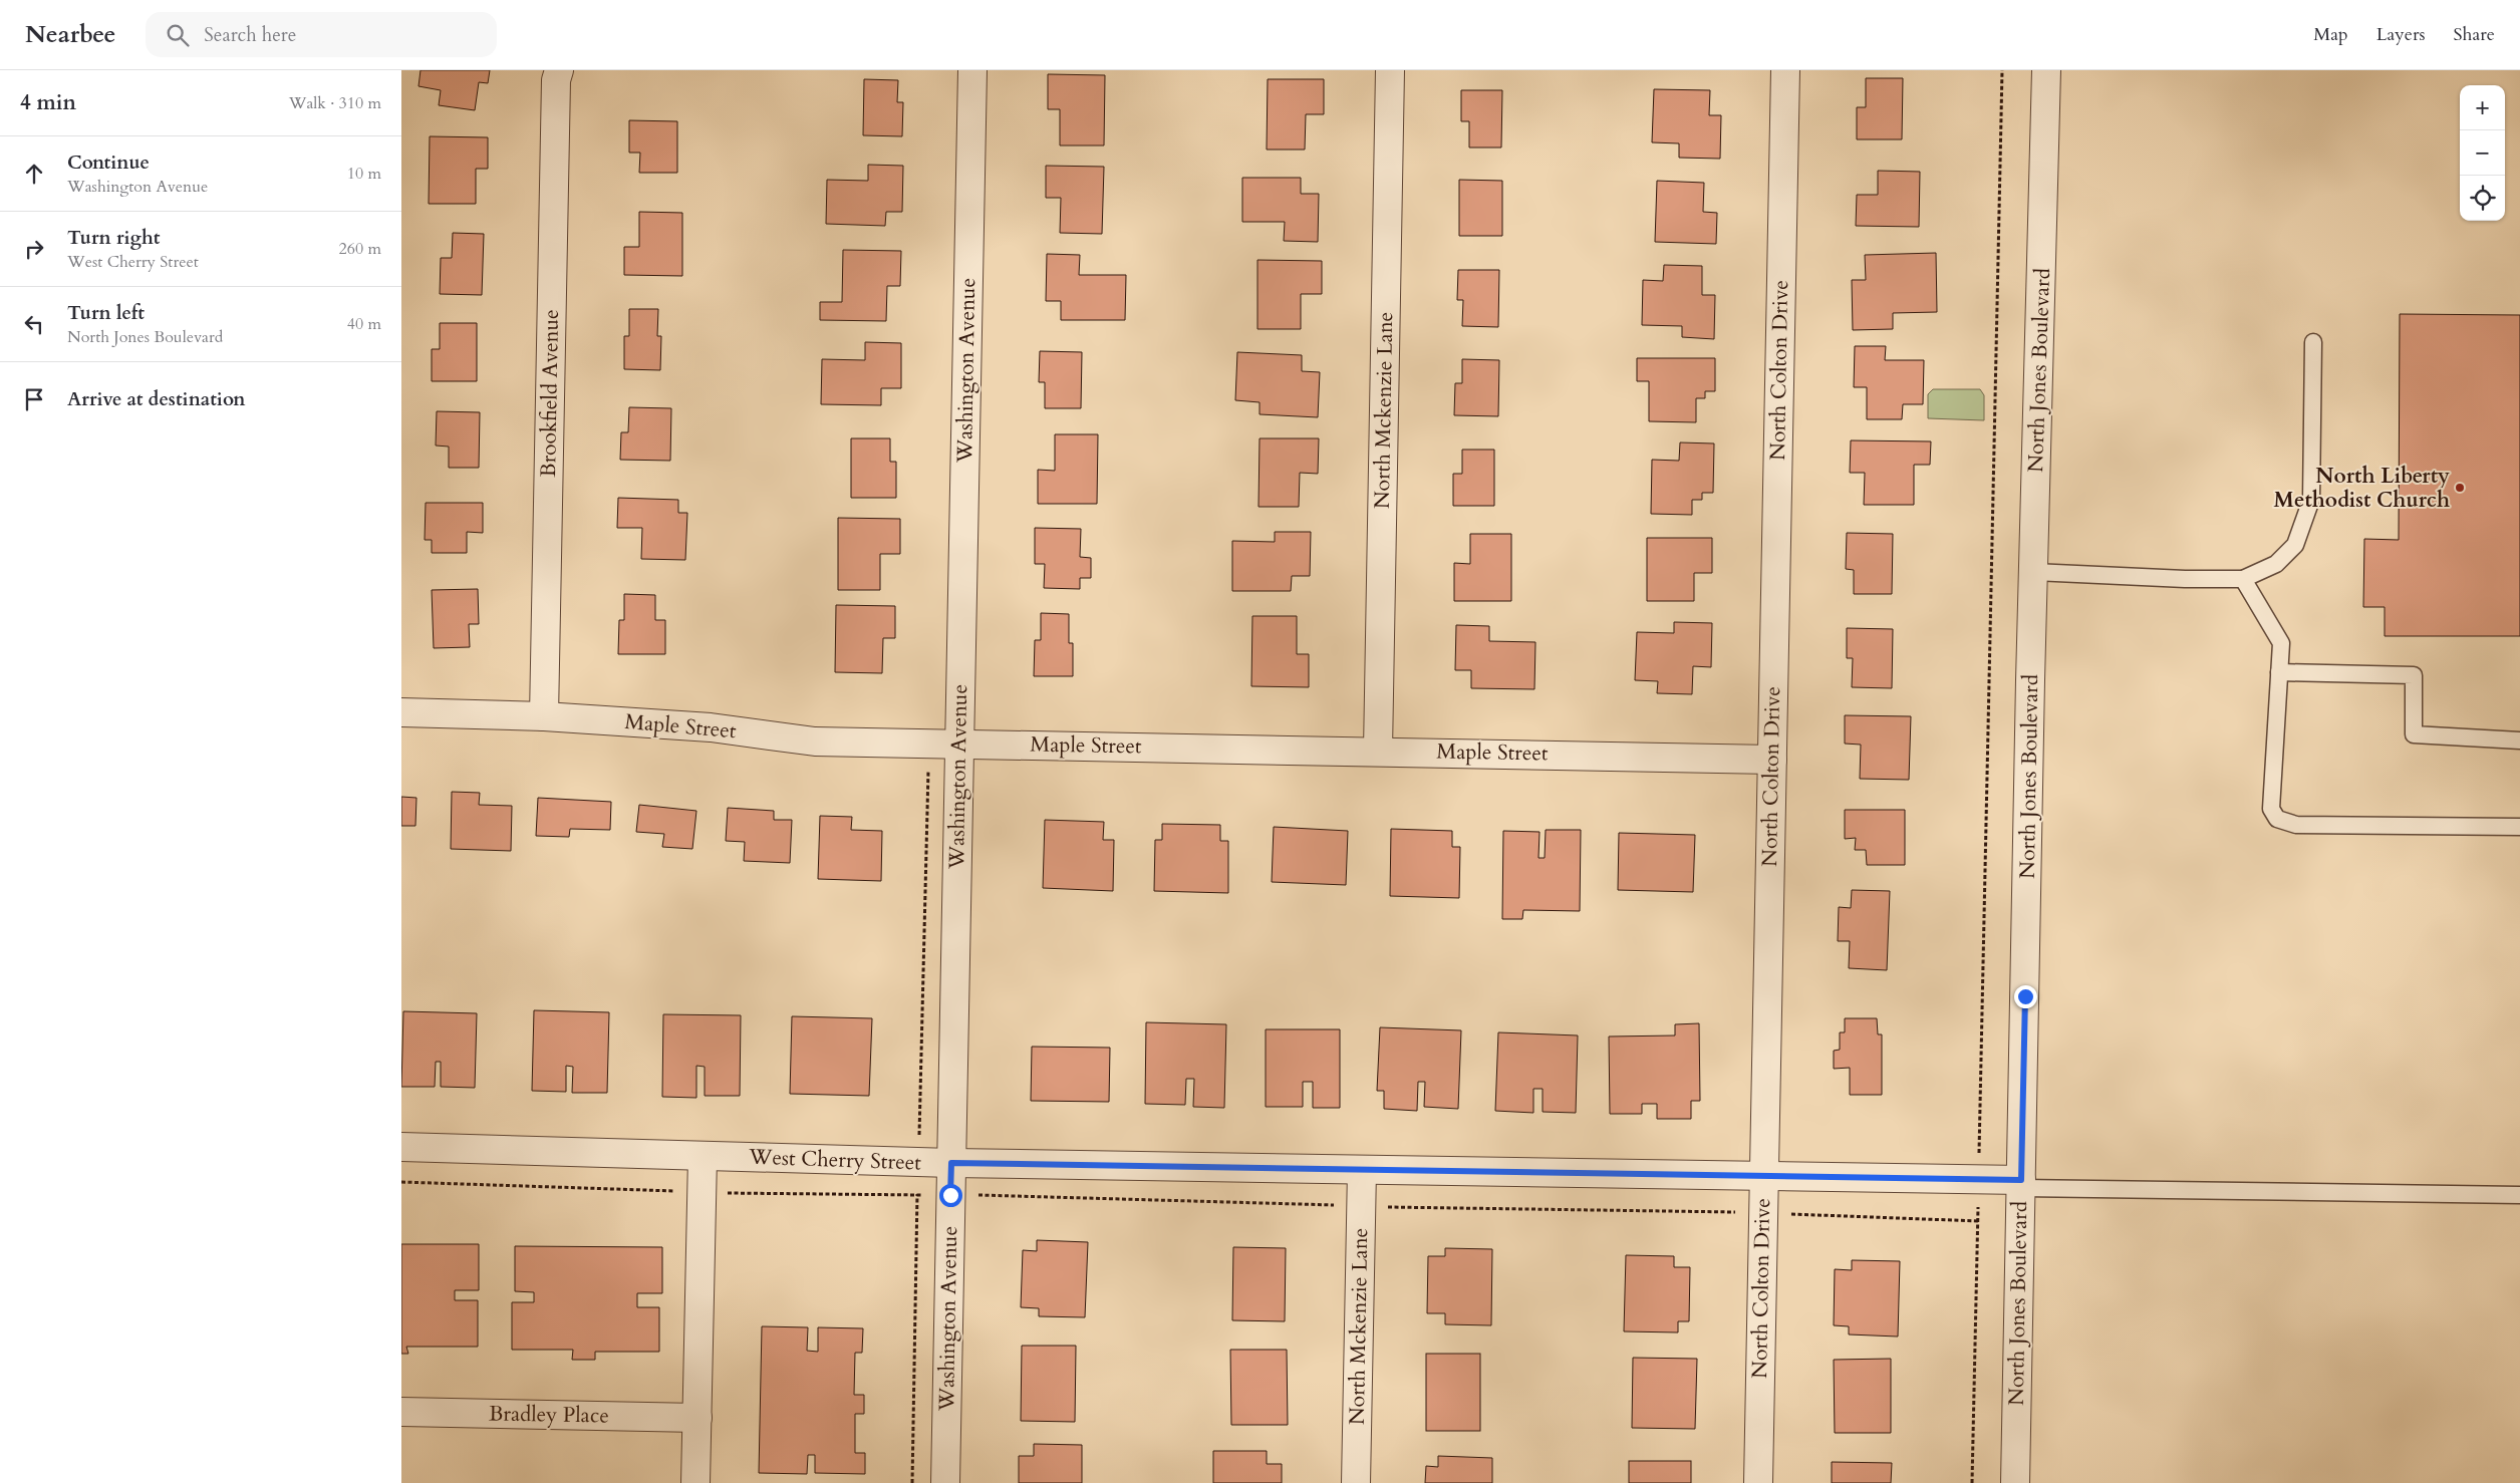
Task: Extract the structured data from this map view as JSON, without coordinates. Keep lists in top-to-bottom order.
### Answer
{
  "streets": {
    "street": [
      "Washington Avenue",
      "North Colton Drive",
      "North Jones Boulevard",
      "Brookfield Avenue",
      "North Mckenzie Lane",
      "Maple Street",
      "West Cherry Street",
      "Bradley Place"
    ]
  },
  "crossings": [
    ["Washington Avenue", "Maple Street"],
    ["Washington Avenue", "West Cherry Street"],
    ["North Colton Drive", "Maple Street"],
    ["North Colton Drive", "West Cherry Street"],
    ["North Jones Boulevard", "West Cherry Street"],
    ["Brookfield Avenue", "Maple Street"],
    ["North Mckenzie Lane", "Maple Street"],
    ["North Mckenzie Lane", "West Cherry Street"]
  ],
  "places": ["North Liberty Methodist Church"],
  "page": {
    "header": "Nearbee",
    "search": "Search here",
    "nav": ["Map", "Layers", "Share"],
    "heading": ["4 min", "Walk · 310 m"],
    "map_buttons": ["+", "−"],
    "list": [
      ["Continue", "Washington Avenue", "10 m"],
      ["Turn right", "West Cherry Street", "260 m"],
      ["Turn left", "North Jones Boulevard", "40 m"],
      "Arrive at destination"
    ]
  }
}
